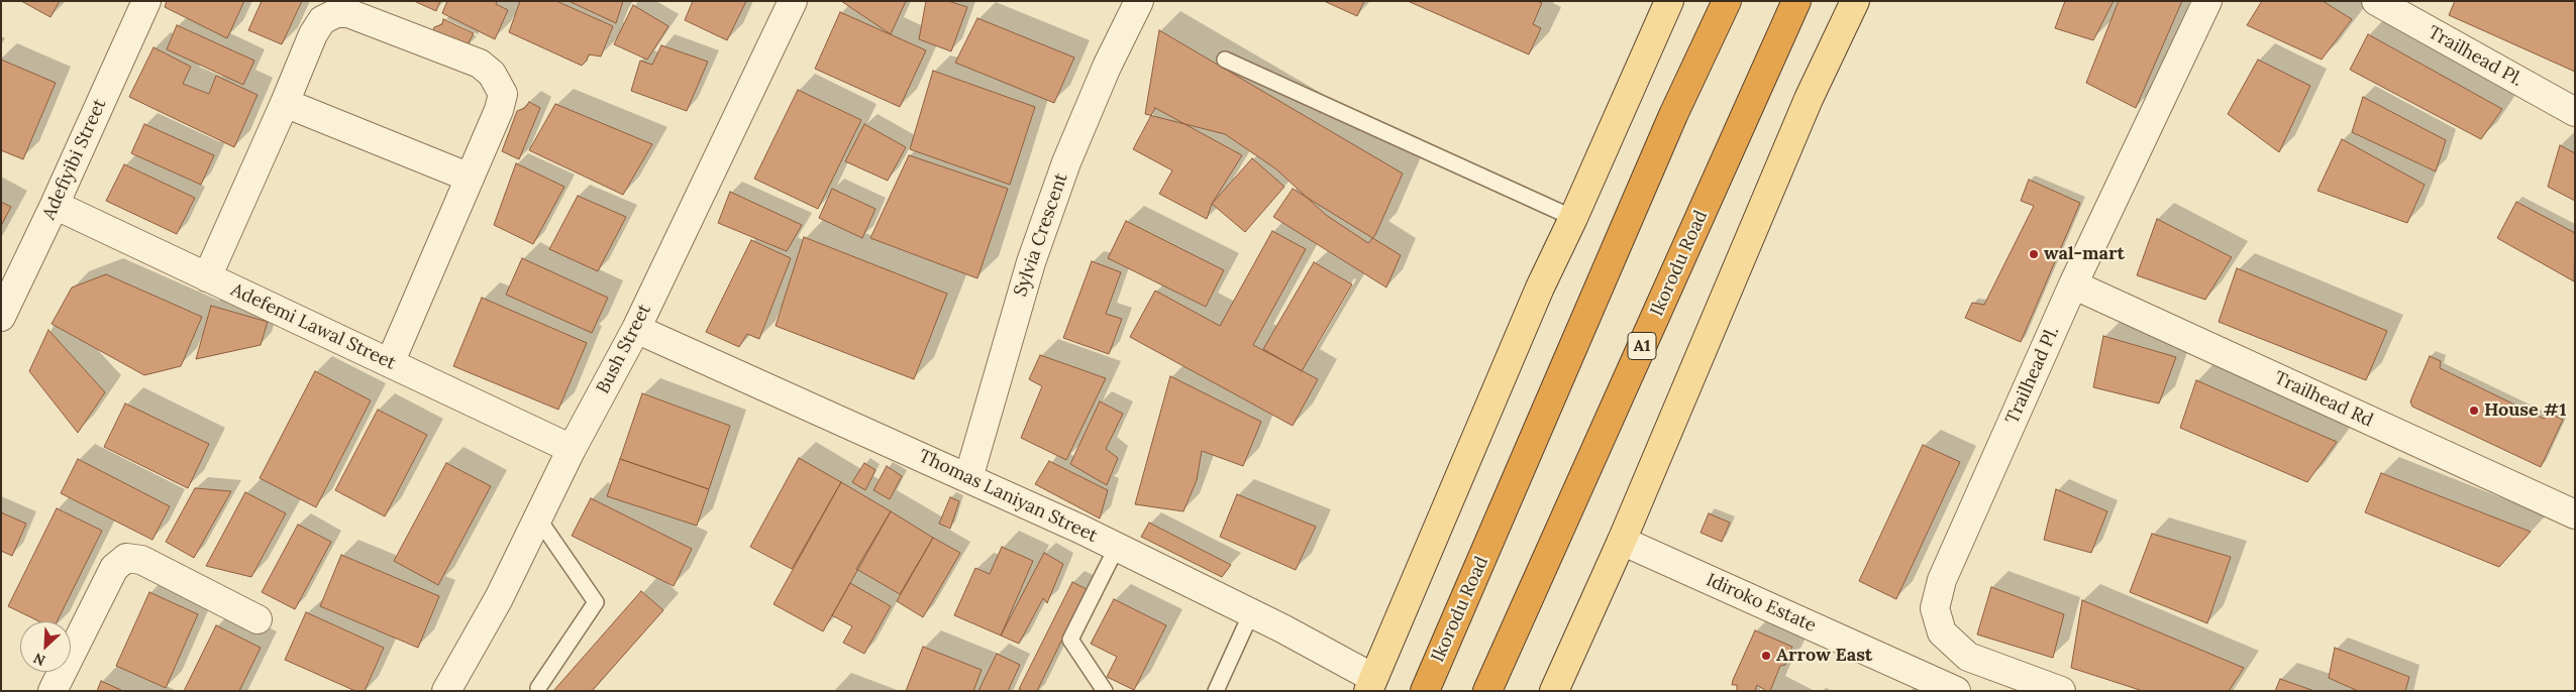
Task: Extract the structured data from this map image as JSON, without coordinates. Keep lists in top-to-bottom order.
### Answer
{
  "streets": {
    "highway": ["Ikorodu Road", "A1"],
    "street": [
      "Trailhead Pl.",
      "Adefiyibi Street",
      "Sylvia Crescent",
      "Adefemi Lawal Street",
      "Bush Street",
      "Trailhead Rd",
      "Thomas Laniyan Street",
      "Idiroko Estate"
    ]
  },
  "crossings": [
    ["Trailhead Pl.", "Trailhead Rd"],
    ["Adefiyibi Street", "Adefemi Lawal Street"],
    ["Sylvia Crescent", "Thomas Laniyan Street"],
    ["Adefemi Lawal Street", "Bush Street"],
    ["Bush Street", "Thomas Laniyan Street"]
  ],
  "places": ["wal-mart", "House #1", "Arrow East"],
  "north": "bottom left"
}
